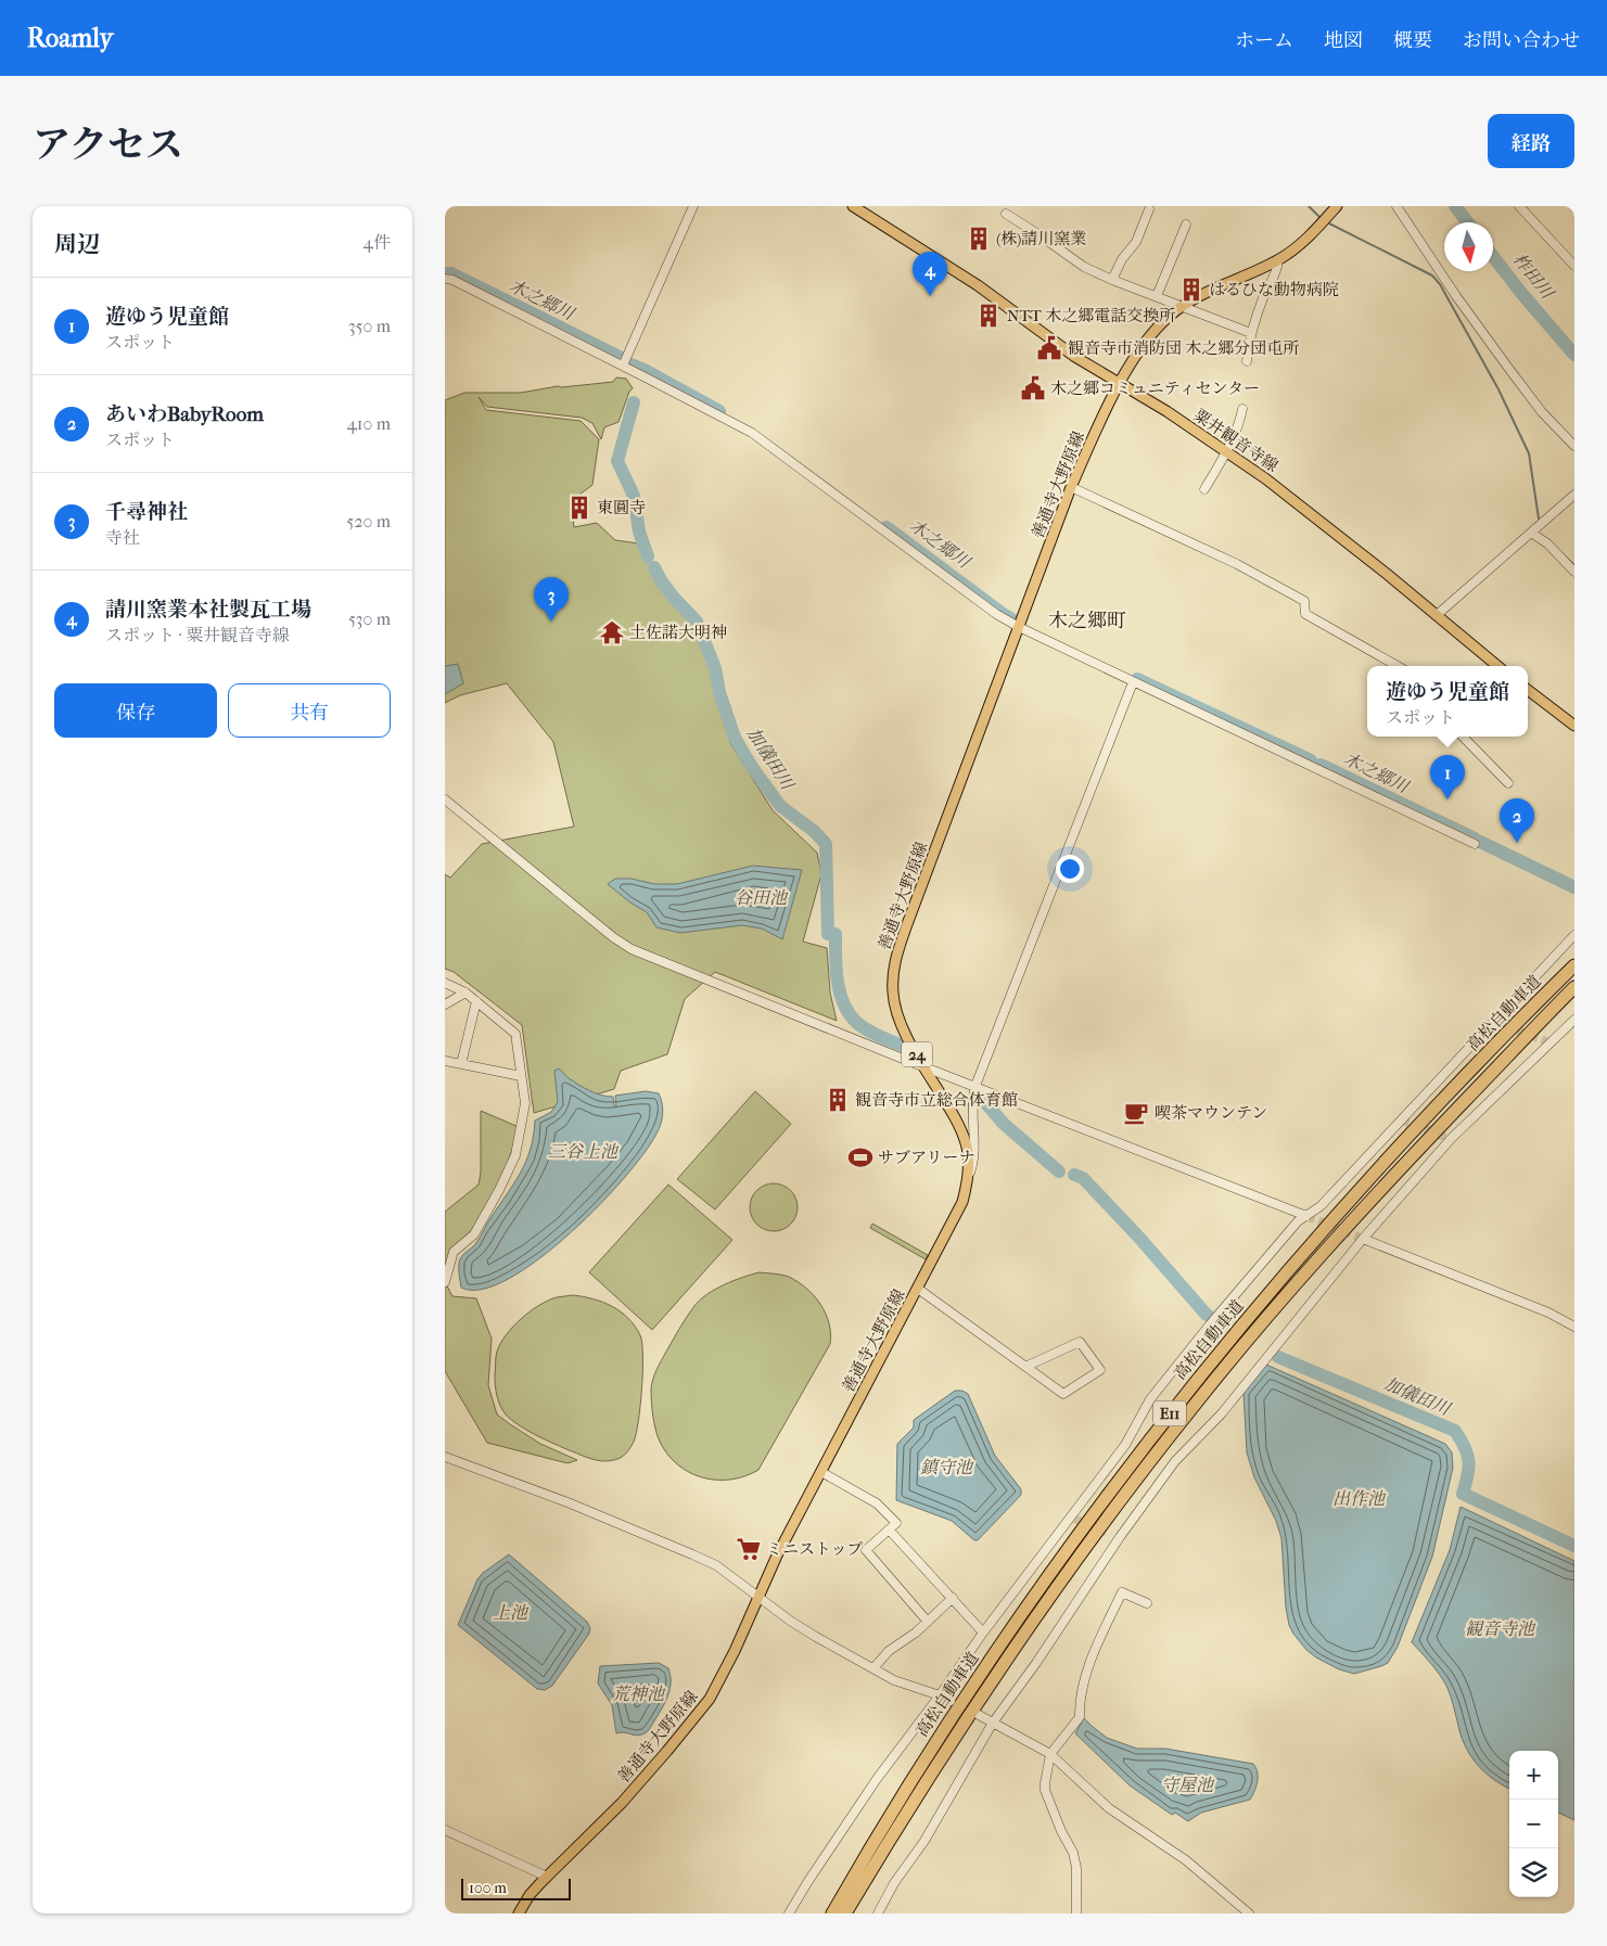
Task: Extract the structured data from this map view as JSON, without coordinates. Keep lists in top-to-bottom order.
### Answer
{
  "streets": {
    "highway": ["高松自動車道", "E11"],
    "main road": ["粟井観音寺線", "善通寺大野原線", "24"]
  },
  "crossings": [
    ["粟井観音寺線", "善通寺大野原線"]
  ],
  "districts": ["木之郷町"],
  "water": [
    "柞田川",
    "木之郷川",
    "加儀田川",
    "谷田池",
    "三谷上池",
    "鎮守池",
    "出作池",
    "上池",
    "観音寺池",
    "荒神池",
    "守屋池"
  ],
  "places": {
    "building": [
      "(株)請川窯業",
      "はるひな動物病院",
      "NTT 木之郷電話交換所",
      "東圓寺",
      "観音寺市立総合体育館"
    ],
    "public building": ["観音寺市消防団 木之郷分団屯所", "木之郷コミュニティセンター"],
    "temple": ["土佐諾大明神"],
    "cafe": ["喫茶マウンテン"],
    "sports": ["サブアリーナ"],
    "supermarket": ["ミニストップ"]
  },
  "scale_bar": "100 m",
  "north": "bottom",
  "page": {
    "header": "Roamly",
    "nav": [
      "ホーム",
      "地図",
      "概要",
      "お問い合わせ"
    ],
    "title": "アクセス",
    "buttons": [
      "経路",
      ["保存", "共有"]
    ],
    "heading": ["周辺", "4件"],
    "pins": [
      "4",
      "3",
      "1",
      "2"
    ],
    "list": [
      {
        "mark": "1",
        "name": "遊ゆう児童館",
        "note": "スポット",
        "value": "350 m"
      },
      {
        "mark": "2",
        "name": "あいわBabyRoom",
        "note": "スポット",
        "value": "410 m"
      },
      {
        "mark": "3",
        "name": "千尋神社",
        "note": "寺社",
        "value": "520 m"
      },
      {
        "mark": "4",
        "name": "請川窯業本社製瓦工場",
        "note": "スポット · 粟井観音寺線",
        "value": "530 m"
      }
    ],
    "popup": ["遊ゆう児童館", "スポット"],
    "map_buttons": ["+", "−"],
    "scale": "100 m"
  }
}
